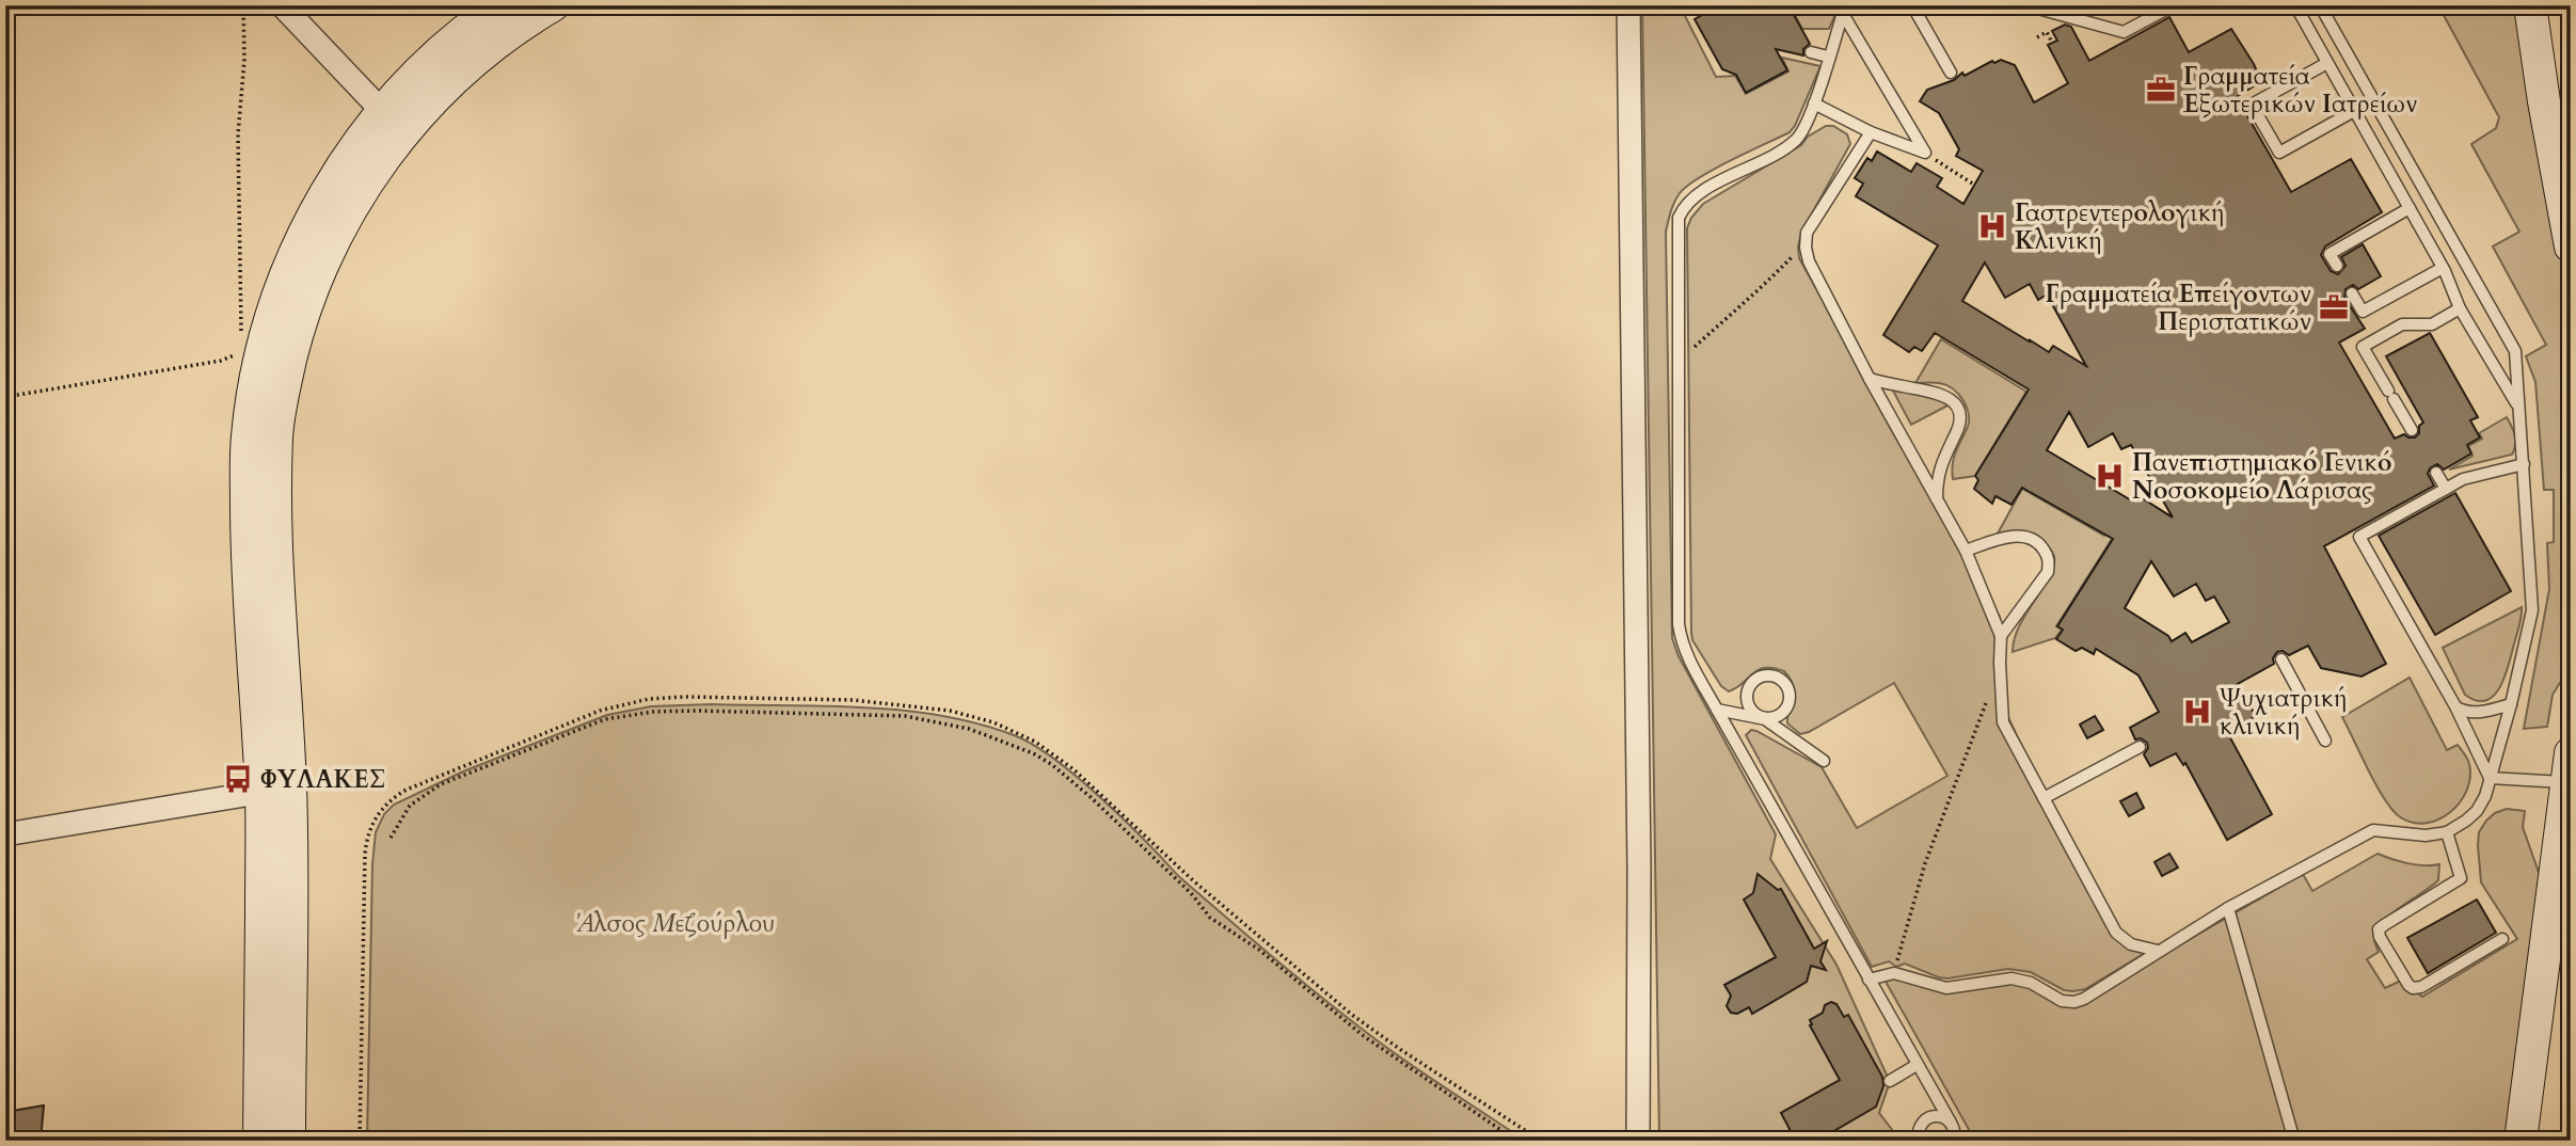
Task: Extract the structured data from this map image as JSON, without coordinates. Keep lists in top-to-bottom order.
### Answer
{
  "parks": ["Άλσος Μεζούρλου"],
  "places": {
    "office": ["Γραμματεία Εξωτερικών Ιατρείων", "Γραμματεία Επείγοντων Περιστατικών"],
    "hospital": ["Γαστρεντερολογική Κλινική", "Πανεπιστημιακό Γενικό Νοσοκομείο Λάρισας", "Ψυχιατρική κλινική"],
    "bus stop": ["ΦΥΛΑΚΕΣ"]
  }
}
